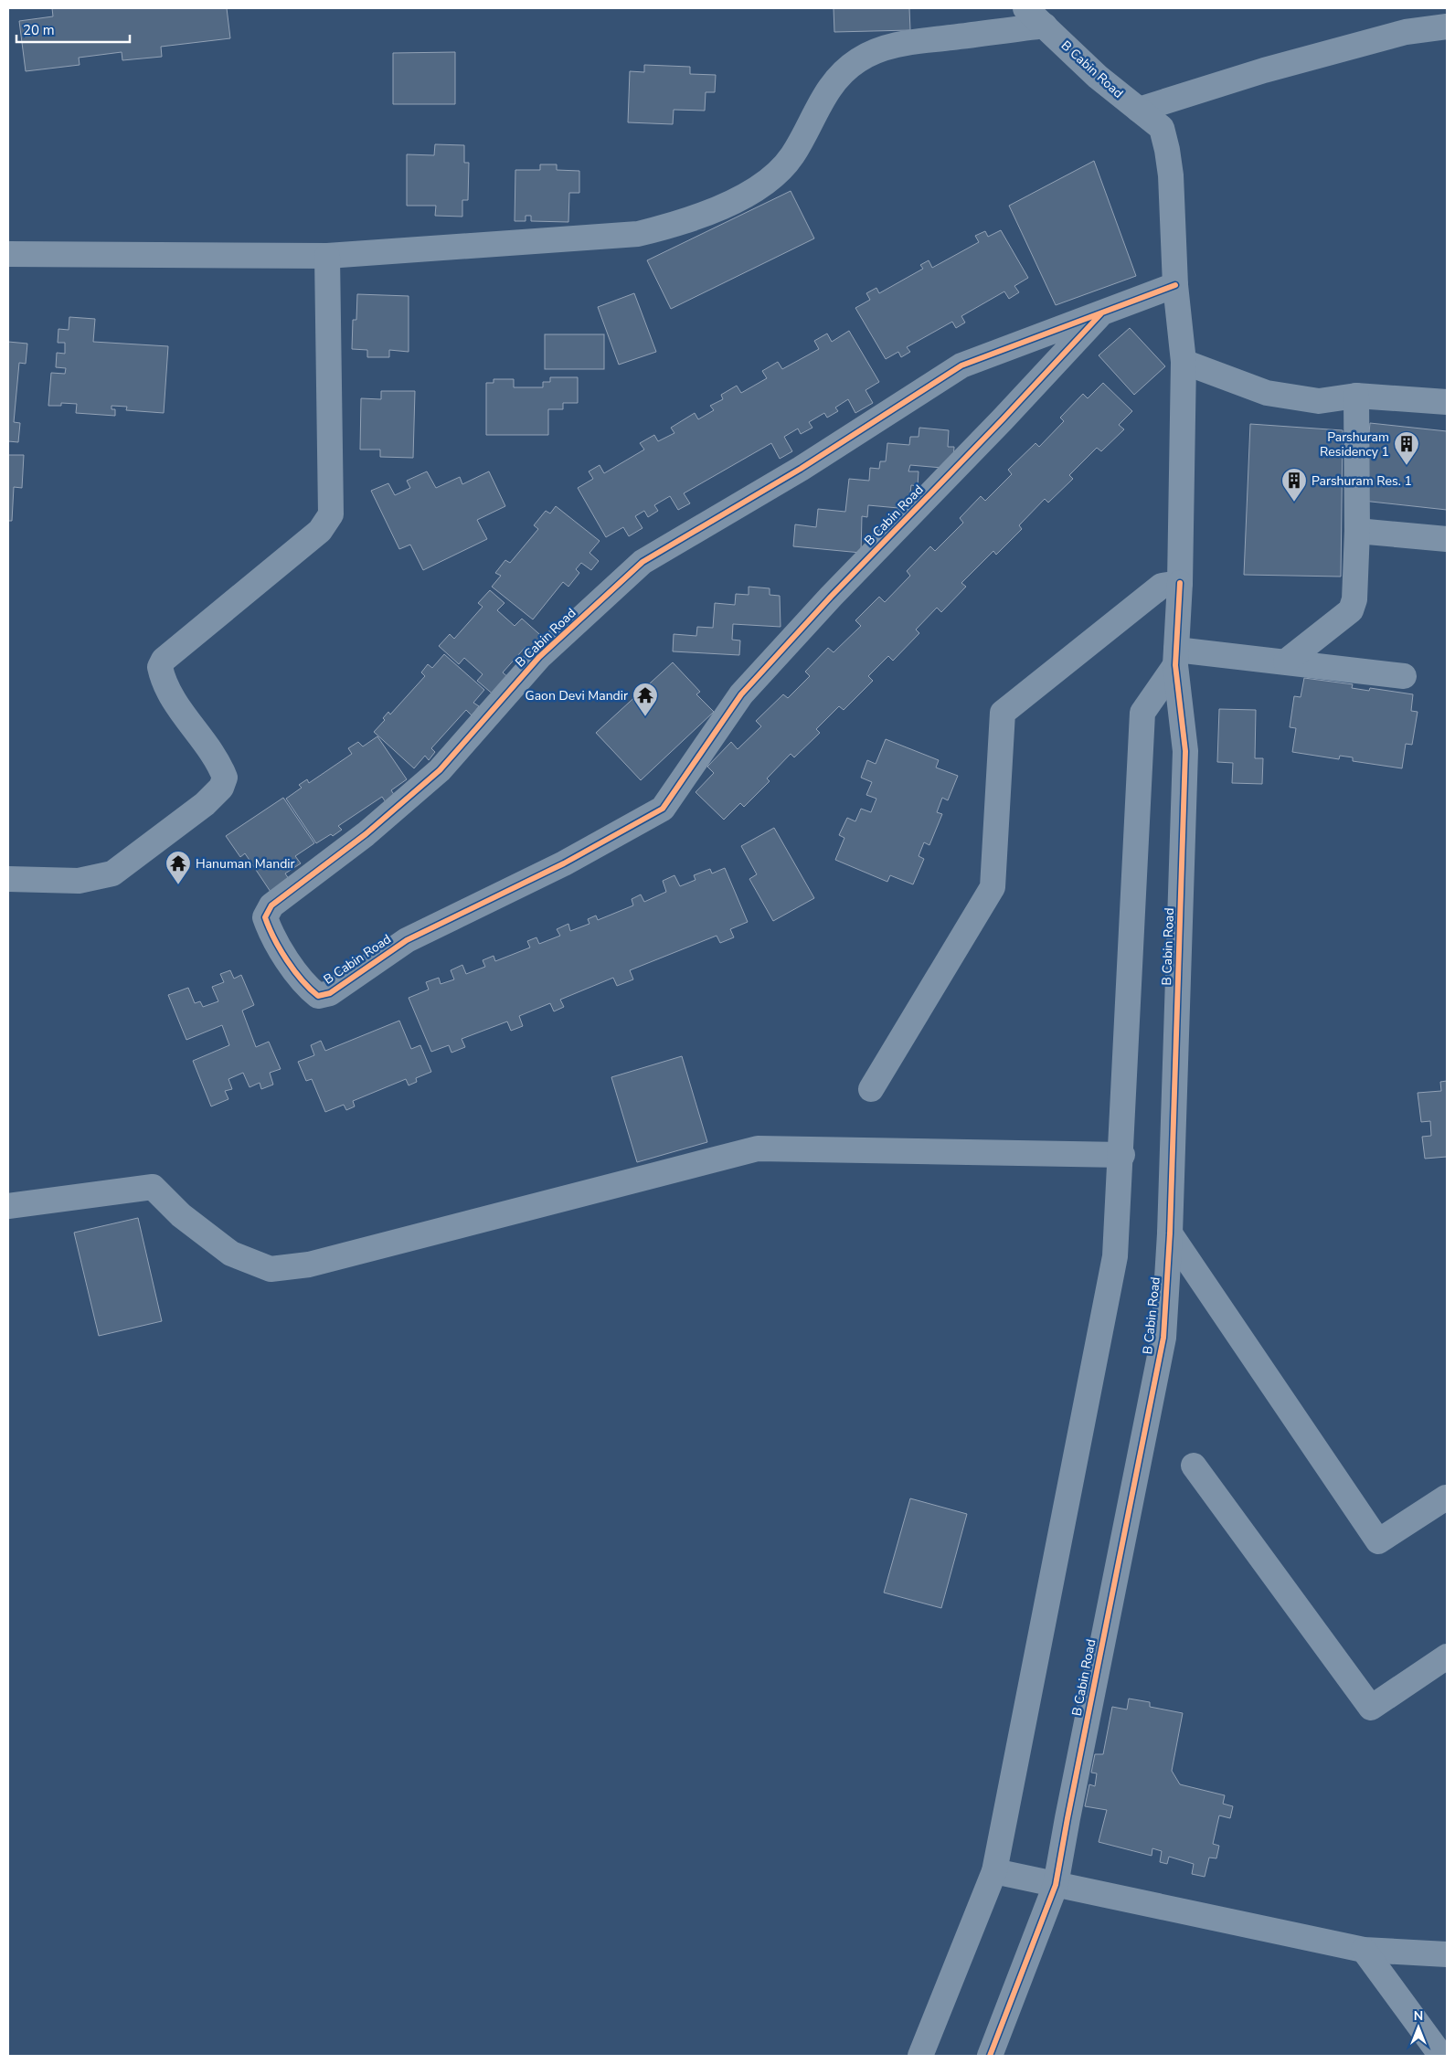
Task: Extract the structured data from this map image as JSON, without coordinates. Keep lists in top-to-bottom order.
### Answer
{
  "streets": {
    "street": ["B Cabin Road"]
  },
  "places": {
    "building": ["Parshuram Residency 1", "Parshuram Res. 1"],
    "temple": ["Gaon Devi Mandir", "Hanuman Mandir"]
  },
  "scale_bar": "20 m",
  "north": "top"
}
